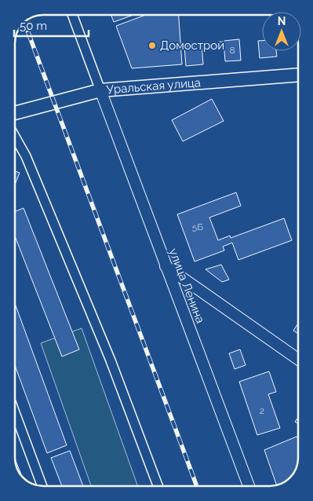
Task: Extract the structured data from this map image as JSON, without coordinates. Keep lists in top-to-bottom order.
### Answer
{
  "streets": {
    "main road": ["Уральская улица"],
    "street": ["улица Ленина"]
  },
  "crossings": [
    ["Уральская улица", "улица Ленина"]
  ],
  "places": ["Домострой"],
  "house_numbers": ["8", "5Б", "2"],
  "scale_bar": "50 m",
  "north": "top"
}
